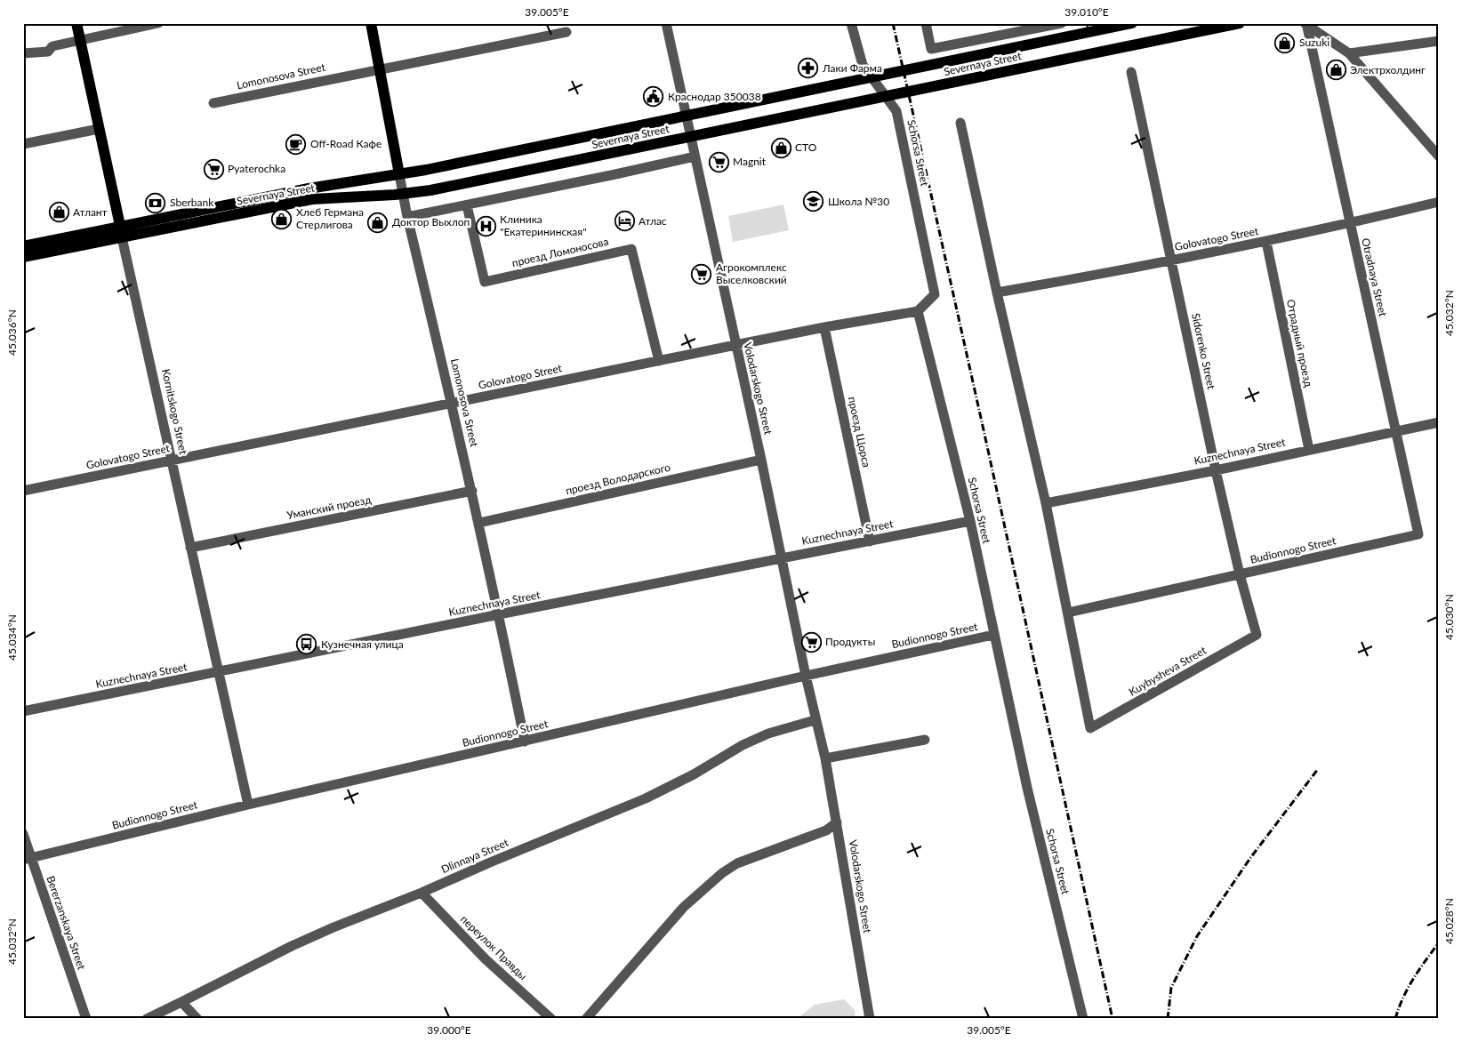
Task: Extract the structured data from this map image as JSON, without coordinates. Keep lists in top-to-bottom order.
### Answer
{
  "streets": {
    "main road": ["Severnaya Street", "Lomonosova Street", "Kornitskogo Street"],
    "street": [
      "Schorsa Street",
      "Golovatogo Street",
      "проезд Ломоносова",
      "Otradnaya Street",
      "Отрадный проезд",
      "Sidorenko Street",
      "Volodarskogo Street",
      "проезд Щорса",
      "Kuznechnaya Street",
      "проезд Володарского",
      "Уманский проезд",
      "Budionnogo Street",
      "Kuybysheva Street",
      "Dlinnaya Street",
      "Bererzanskaya Street",
      "переулок Правды"
    ]
  },
  "crossings": [
    ["Severnaya Street", "Lomonosova Street"],
    ["Severnaya Street", "Kornitskogo Street"],
    ["Lomonosova Street", "Golovatogo Street"],
    ["Lomonosova Street", "Kuznechnaya Street"],
    ["Lomonosova Street", "проезд Володарского"],
    ["Lomonosova Street", "Уманский проезд"],
    ["Lomonosova Street", "Budionnogo Street"],
    ["Schorsa Street", "Golovatogo Street"],
    ["Schorsa Street", "Kuznechnaya Street"],
    ["Schorsa Street", "Budionnogo Street"],
    ["Golovatogo Street", "проезд Ломоносова"],
    ["Golovatogo Street", "Otradnaya Street"],
    ["Golovatogo Street", "Отрадный проезд"],
    ["Golovatogo Street", "Sidorenko Street"],
    ["Golovatogo Street", "Volodarskogo Street"],
    ["Golovatogo Street", "Kornitskogo Street"],
    ["Golovatogo Street", "проезд Щорса"],
    ["Otradnaya Street", "Kuznechnaya Street"],
    ["Otradnaya Street", "Budionnogo Street"],
    ["Отрадный проезд", "Kuznechnaya Street"],
    ["Sidorenko Street", "Kuznechnaya Street"],
    ["Sidorenko Street", "Budionnogo Street"],
    ["Sidorenko Street", "Kuybysheva Street"],
    ["Volodarskogo Street", "Kuznechnaya Street"],
    ["Volodarskogo Street", "проезд Володарского"],
    ["Volodarskogo Street", "Budionnogo Street"],
    ["Volodarskogo Street", "Dlinnaya Street"],
    ["Kornitskogo Street", "Kuznechnaya Street"],
    ["Kornitskogo Street", "Уманский проезд"],
    ["Kornitskogo Street", "Budionnogo Street"],
    ["проезд Щорса", "Kuznechnaya Street"],
    ["Budionnogo Street", "Kuybysheva Street"],
    ["Budionnogo Street", "Bererzanskaya Street"],
    ["Dlinnaya Street", "переулок Правды"]
  ],
  "places": {
    "shop": [
      "Suzuki",
      "Электрхолдинг",
      "СТО",
      "Атлант",
      "Хлеб Германа Стерлигова",
      "Доктор Выхлоп"
    ],
    "pharmacy": ["Лаки Фарма"],
    "public building": ["Краснодар 350038"],
    "cafe": ["Off-Road Кафе"],
    "supermarket": [
      "Magnit",
      "Pyaterochka",
      "Агрокомплекс Выселковский",
      "Продукты"
    ],
    "school or university": ["Школа №30"],
    "bank": ["Sberbank"],
    "hotel": ["Атлас"],
    "hospital": ["Клиника \"Екатерининская\""],
    "bus stop": ["Кузнечная улица"]
  },
  "coordinates": [
    "39.005°E",
    "39.010°E",
    "45.032°N",
    "45.036°N",
    "45.030°N",
    "45.034°N",
    "45.028°N",
    "39.000°E"
  ]
}
